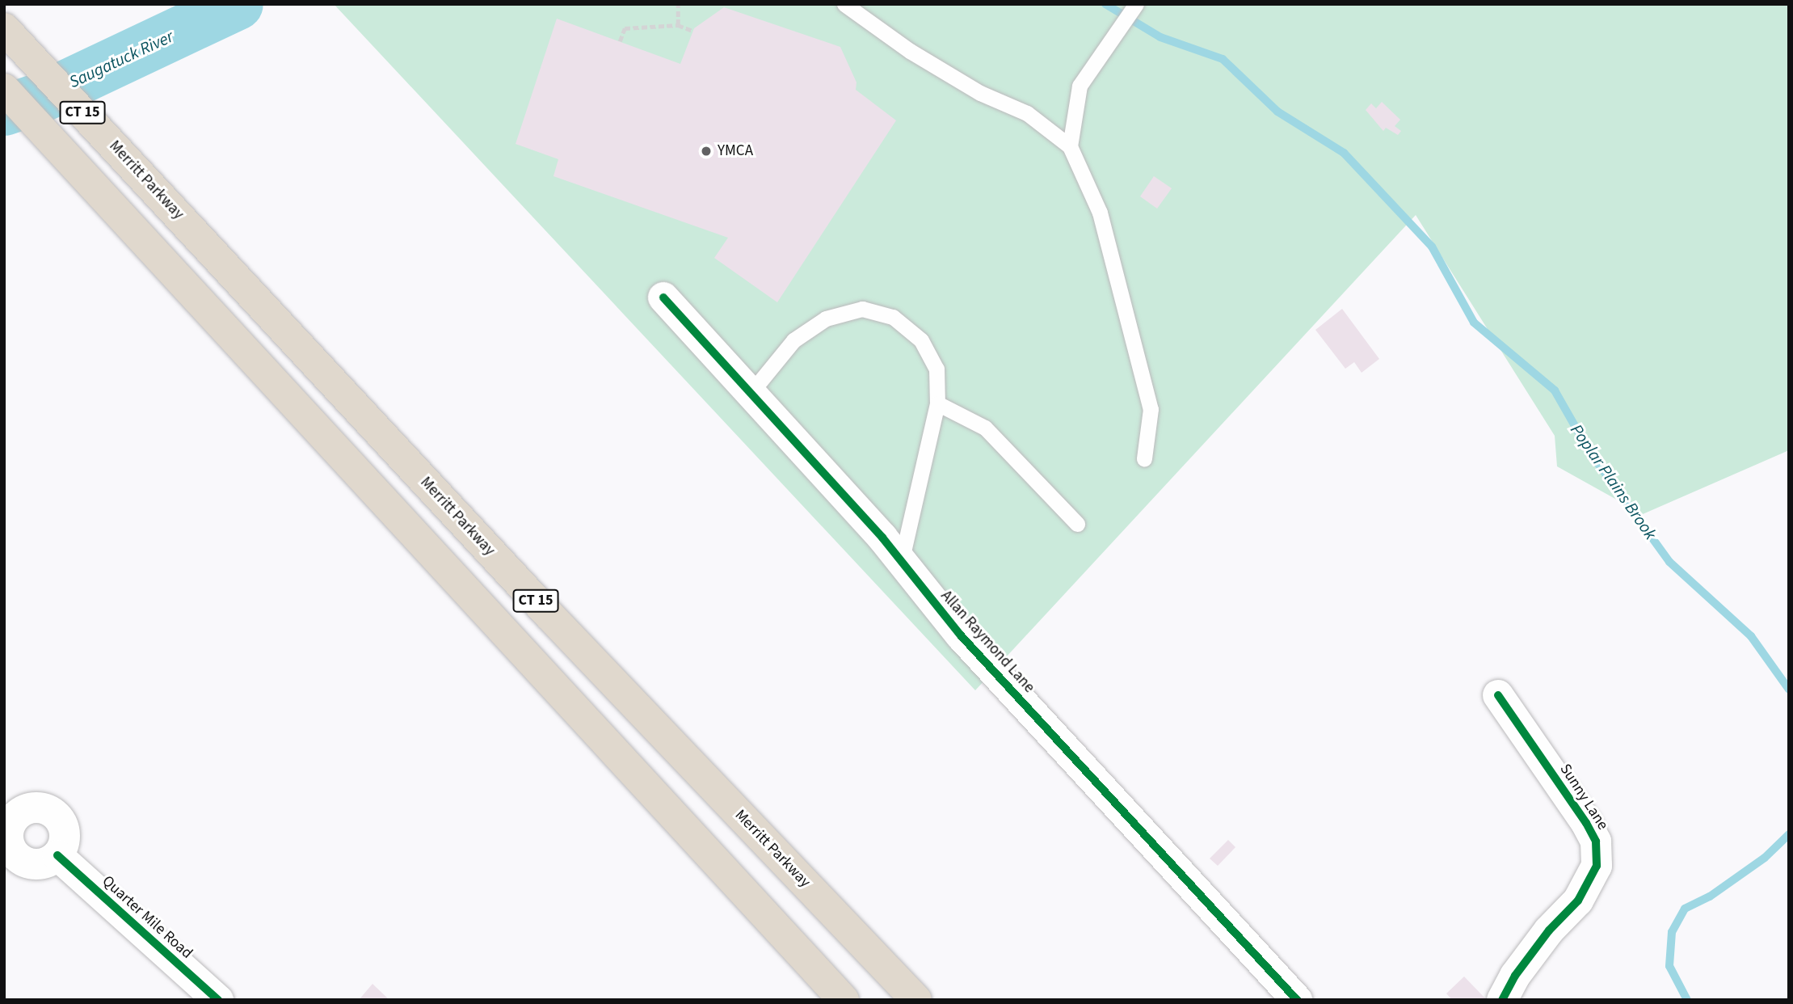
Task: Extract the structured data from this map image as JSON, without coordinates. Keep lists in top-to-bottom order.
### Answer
{
  "streets": {
    "highway": ["CT 15", "Merritt Parkway"],
    "street": ["Allan Raymond Lane", "Sunny Lane", "Quarter Mile Road"]
  },
  "water": ["Saugatuck River", "Poplar Plains Brook"],
  "places": ["YMCA"]
}
